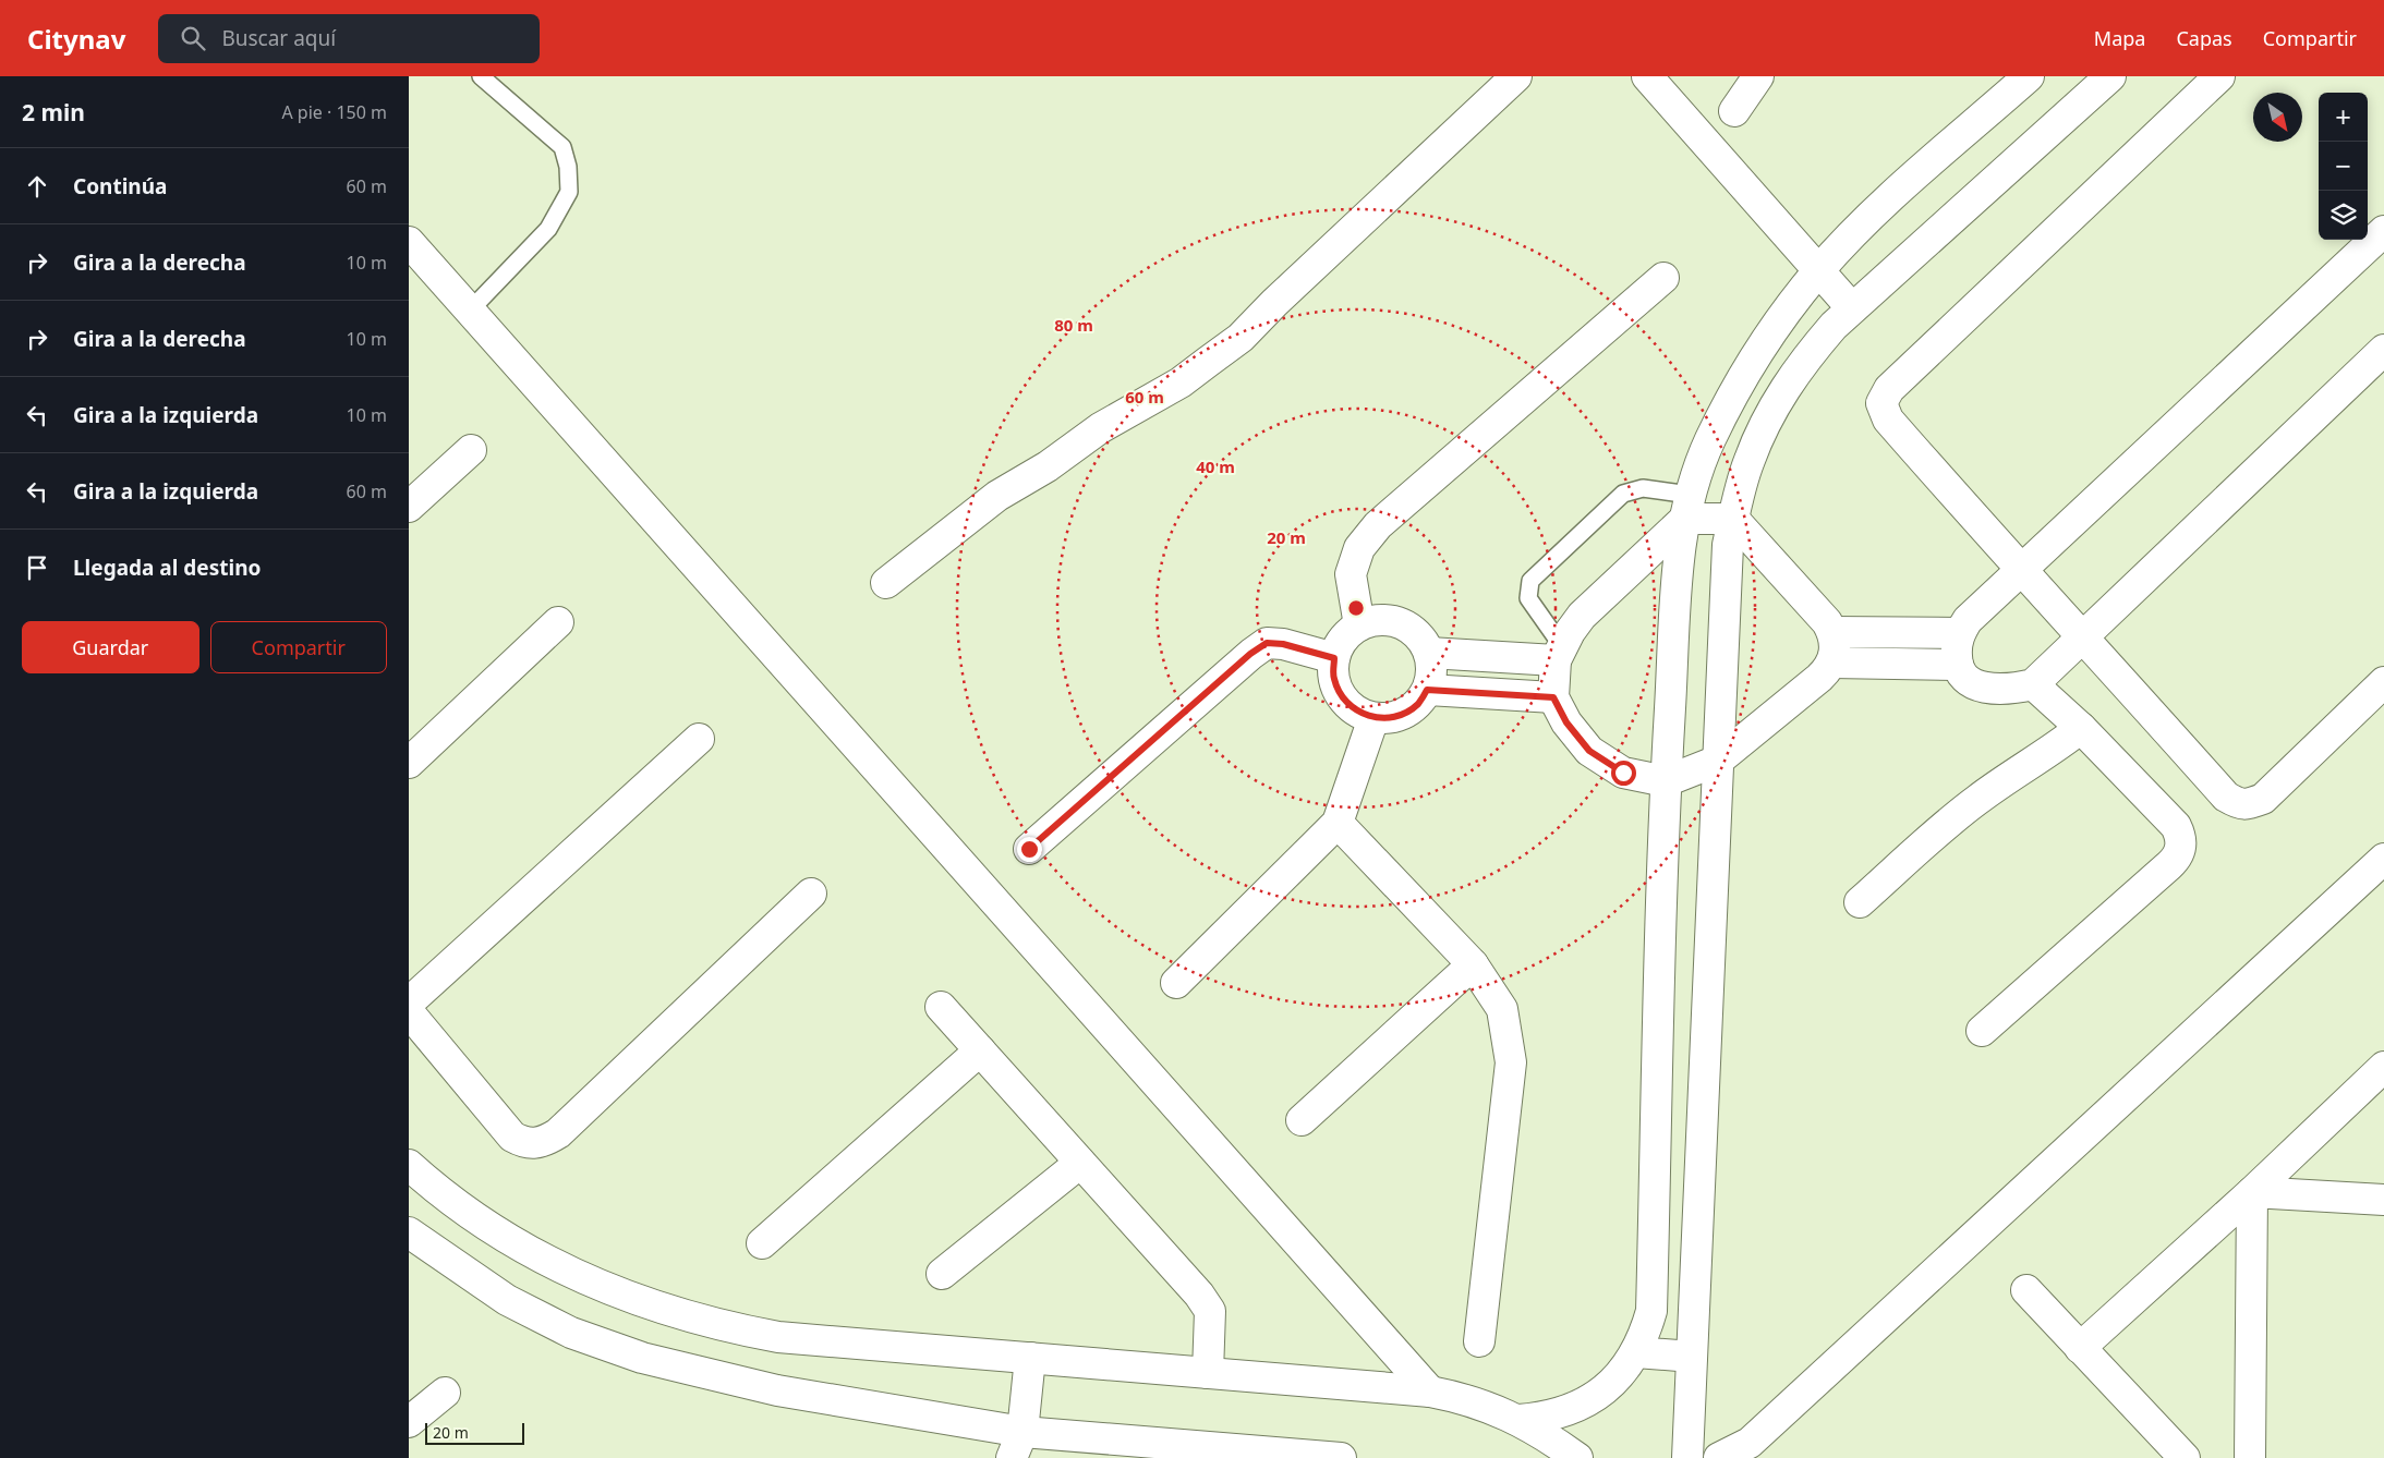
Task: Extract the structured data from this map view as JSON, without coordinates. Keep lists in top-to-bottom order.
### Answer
{
  "scale_bar": "20 m",
  "north": "bottom right",
  "page": {
    "header": "Citynav",
    "search": "Buscar aquí",
    "nav": ["Mapa", "Capas", "Compartir"],
    "heading": ["2 min", "A pie · 150 m"],
    "map_buttons": ["+", "−"],
    "list": [
      ["Continúa", "60 m"],
      ["Gira a la derecha", "10 m"],
      ["Gira a la derecha", "10 m"],
      ["Gira a la izquierda", "10 m"],
      ["Gira a la izquierda", "60 m"],
      "Llegada al destino"
    ],
    "buttons": ["Guardar", "Compartir"],
    "scale": "20 m"
  },
  "rings": [
    "80 m",
    "60 m",
    "40 m",
    "20 m"
  ]
}
